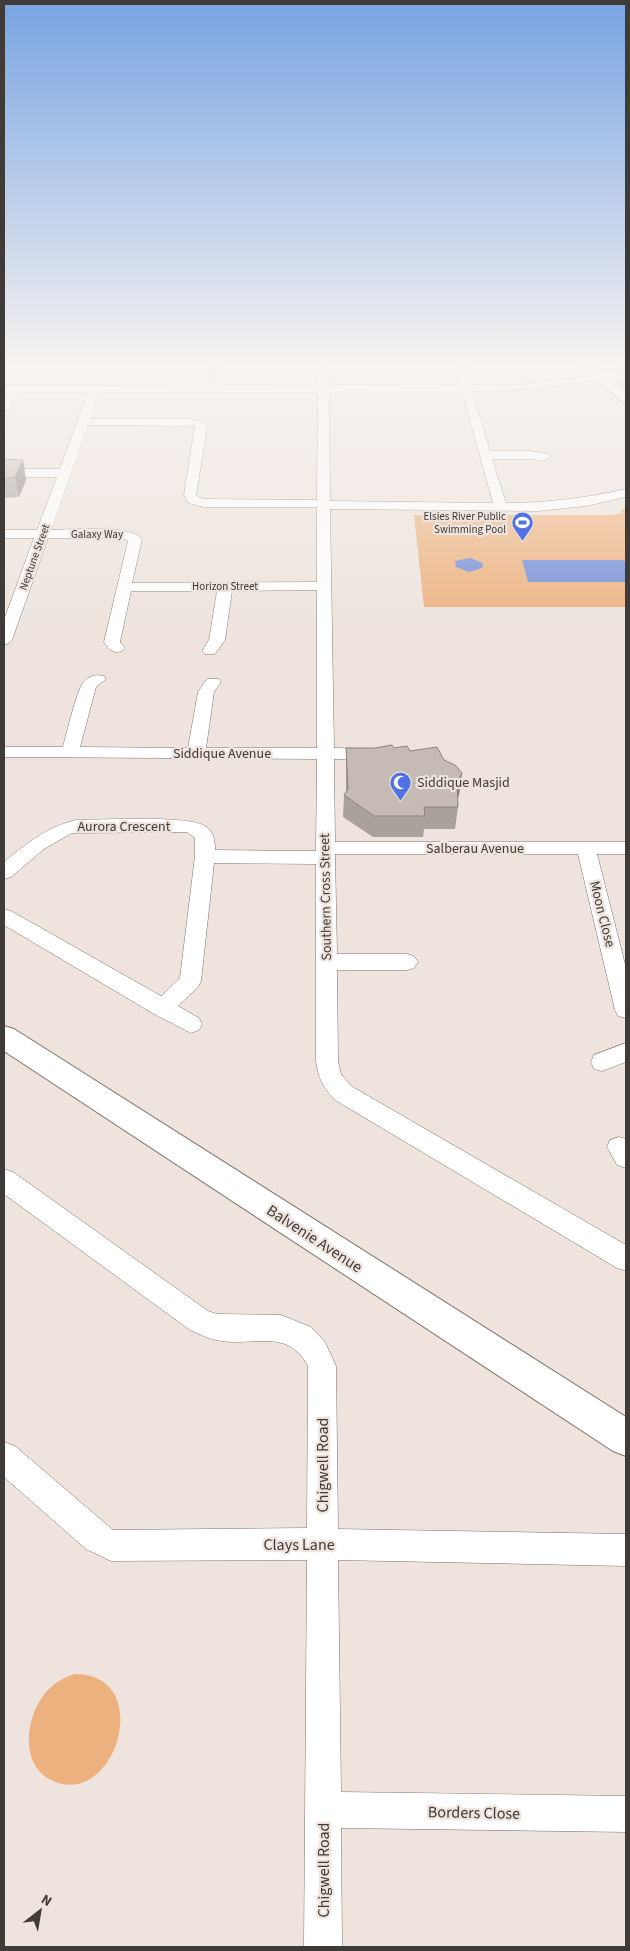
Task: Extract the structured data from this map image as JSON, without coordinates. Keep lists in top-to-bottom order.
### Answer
{
  "streets": {
    "street": [
      "Galaxy Way",
      "Neptune Street",
      "Horizon Street",
      "Siddique Avenue",
      "Aurora Crescent",
      "Salberau Avenue",
      "Southern Cross Street",
      "Moon Close",
      "Balvenie Avenue",
      "Chigwell Road",
      "Clays Lane",
      "Borders Close"
    ]
  },
  "crossings": [
    ["Galaxy Way", "Neptune Street"],
    ["Galaxy Way", "Horizon Street"],
    ["Horizon Street", "Southern Cross Street"],
    ["Siddique Avenue", "Southern Cross Street"],
    ["Salberau Avenue", "Southern Cross Street"],
    ["Salberau Avenue", "Moon Close"],
    ["Chigwell Road", "Clays Lane"],
    ["Chigwell Road", "Borders Close"]
  ],
  "places": {
    "sports": ["Elsies River Public Swimming Pool"],
    "mosque": ["Siddique Masjid"]
  },
  "north": "top right"
}
